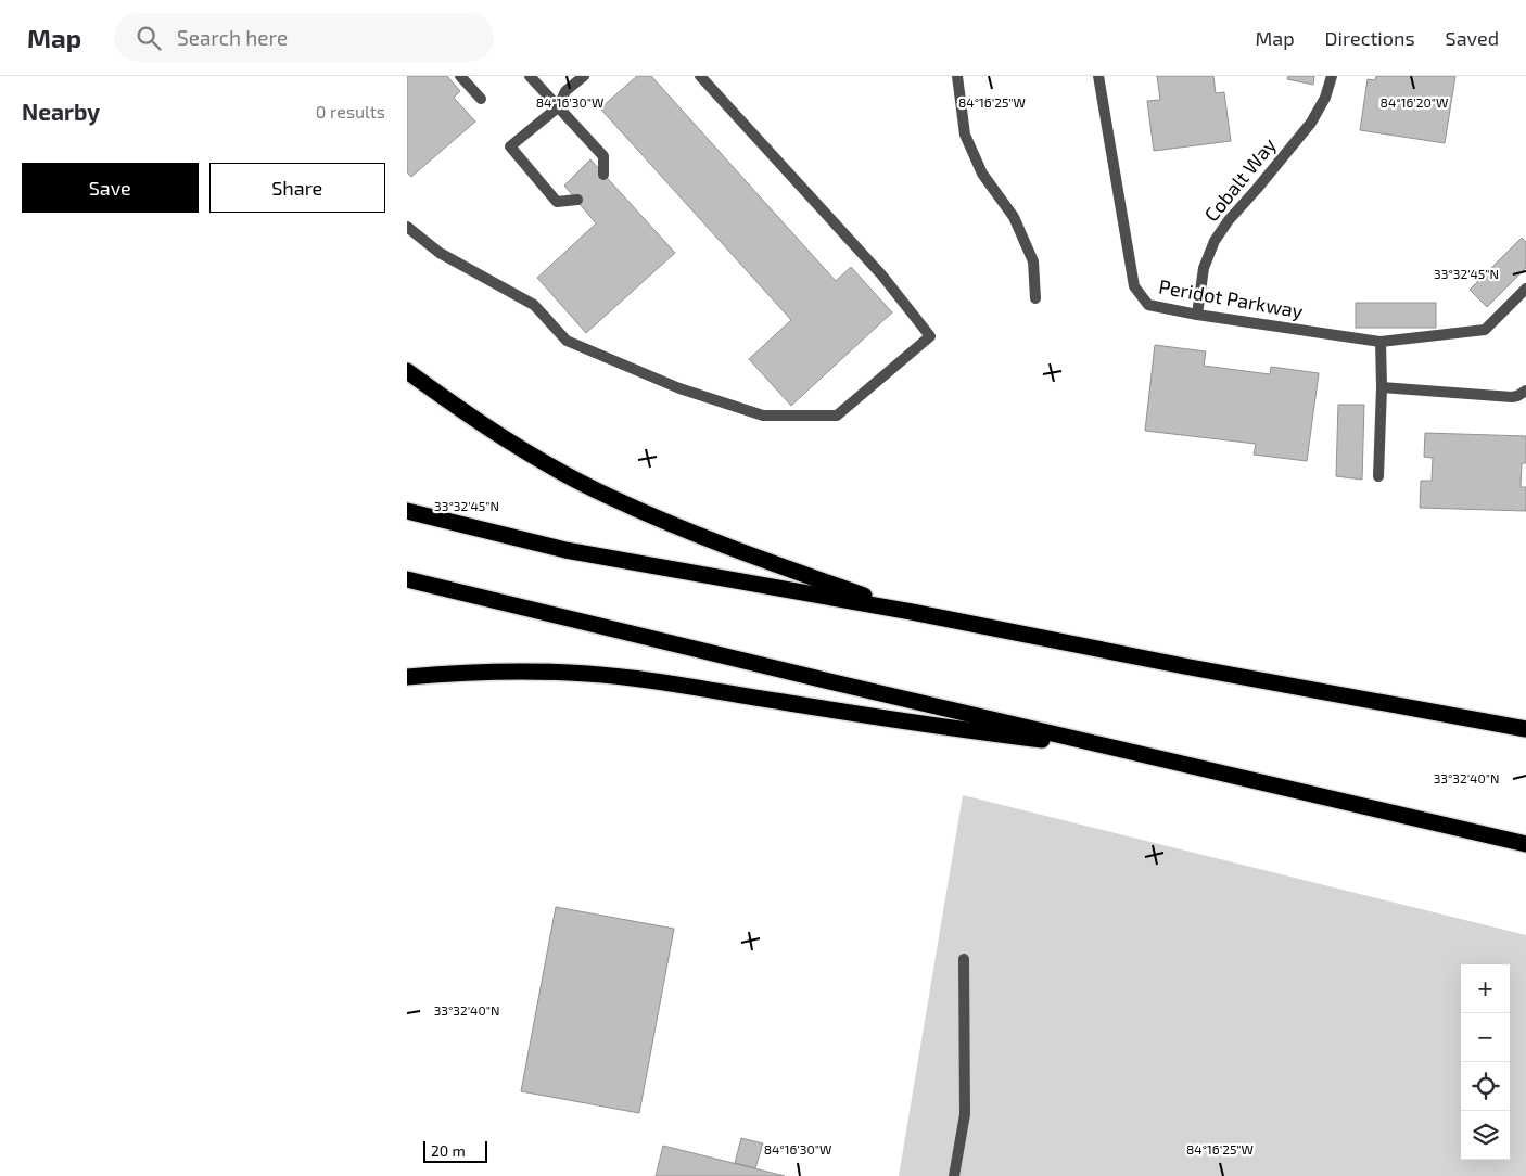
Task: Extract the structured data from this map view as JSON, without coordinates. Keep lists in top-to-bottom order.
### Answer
{
  "streets": {
    "street": ["Cobalt Way", "Peridot Parkway"]
  },
  "crossings": [
    ["Cobalt Way", "Peridot Parkway"]
  ],
  "scale_bar": "20 m",
  "page": {
    "header": "Map",
    "search": "Search here",
    "nav": ["Map", "Directions", "Saved"],
    "heading": ["Nearby", "0 results"],
    "buttons": ["Save", "Share"],
    "map_buttons": ["+", "−"],
    "scale": "20 m"
  },
  "coordinates": [
    "84°16'30\"W",
    "84°16'25\"W",
    "84°16'20\"W",
    "33°32'45\"N",
    "33°32'40\"N"
  ]
}
